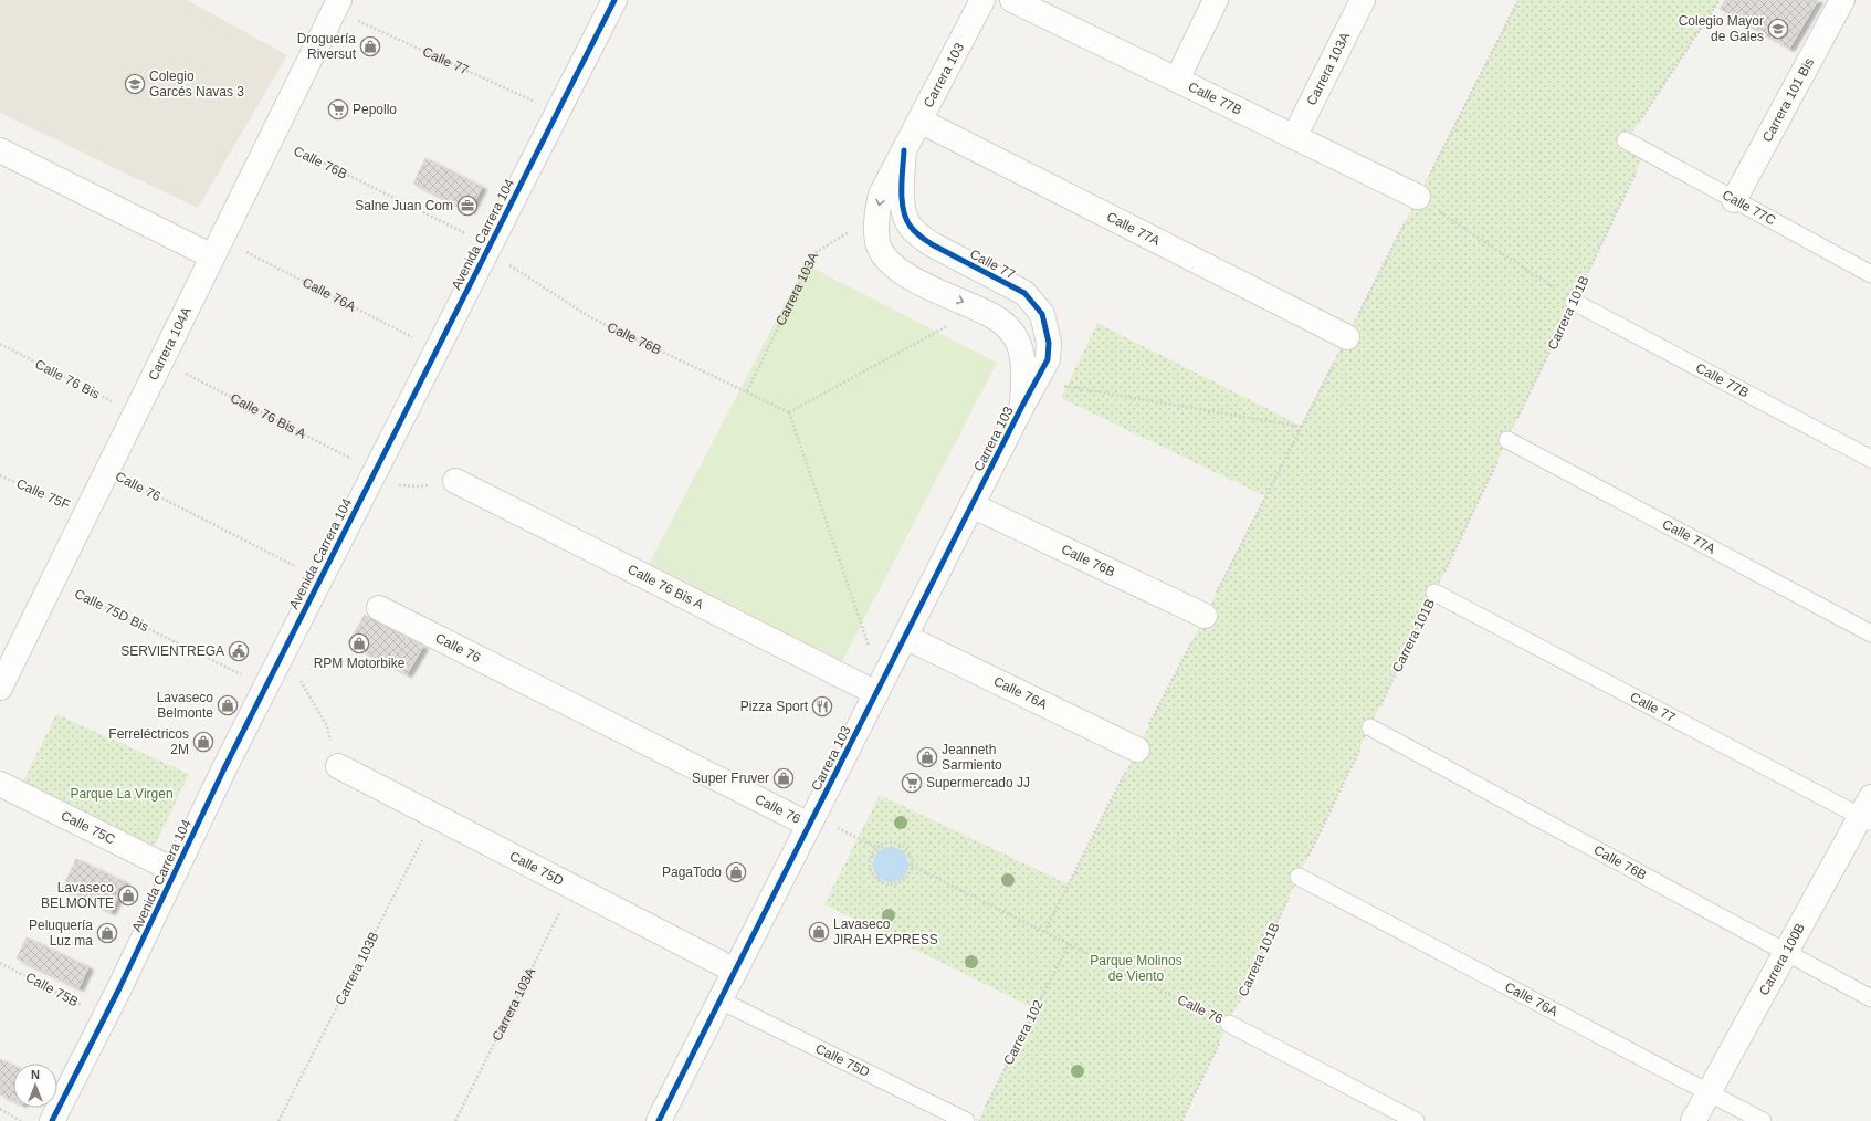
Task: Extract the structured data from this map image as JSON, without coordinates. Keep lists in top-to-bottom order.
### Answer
{
  "streets": {
    "street": [
      "Calle 77",
      "Carrera 103A",
      "Carrera 103",
      "Calle 77B",
      "Carrera 101 Bis",
      "Calle 76B",
      "Calle 77A",
      "Avenida Carrera 104",
      "Calle 76A",
      "Carrera 104A",
      "Calle 76 Bis A",
      "Calle 76",
      "Calle 75C",
      "Calle 75D",
      "Carrera 100B"
    ],
    "lane": ["Calle 77C"],
    "path": [
      "Carrera 101B",
      "Calle 76 Bis",
      "Calle 75F",
      "Calle 75D Bis",
      "Carrera 103B",
      "Calle 75B",
      "Carrera 102"
    ]
  },
  "crossings": [
    ["Calle 77", "Carrera 103"],
    ["Calle 77", "Avenida Carrera 104"],
    ["Calle 77", "Carrera 101B"],
    ["Calle 77", "Carrera 104A"],
    ["Calle 77", "Carrera 100B"],
    ["Carrera 103A", "Calle 77B"],
    ["Carrera 103A", "Calle 76B"],
    ["Carrera 103A", "Calle 75D"],
    ["Carrera 103", "Calle 76B"],
    ["Carrera 103", "Calle 77A"],
    ["Carrera 103", "Calle 76A"],
    ["Carrera 103", "Calle 76 Bis A"],
    ["Carrera 103", "Calle 76"],
    ["Carrera 103", "Calle 75D"],
    ["Calle 77B", "Carrera 101B"],
    ["Carrera 101 Bis", "Calle 77C"],
    ["Calle 76B", "Avenida Carrera 104"],
    ["Calle 76B", "Carrera 101B"],
    ["Calle 76B", "Carrera 104A"],
    ["Calle 76B", "Carrera 100B"],
    ["Calle 77C", "Carrera 101B"],
    ["Calle 77A", "Carrera 101B"],
    ["Avenida Carrera 104", "Calle 76A"],
    ["Avenida Carrera 104", "Calle 76 Bis A"],
    ["Avenida Carrera 104", "Calle 76"],
    ["Avenida Carrera 104", "Calle 75D Bis"],
    ["Avenida Carrera 104", "Calle 75C"],
    ["Avenida Carrera 104", "Calle 75B"],
    ["Calle 76A", "Carrera 101B"],
    ["Calle 76A", "Carrera 104A"],
    ["Calle 76A", "Carrera 100B"],
    ["Carrera 101B", "Calle 76"],
    ["Carrera 104A", "Calle 76 Bis"],
    ["Carrera 104A", "Calle 76 Bis A"],
    ["Carrera 104A", "Calle 76"],
    ["Carrera 104A", "Calle 75F"],
    ["Carrera 104A", "Calle 75D Bis"],
    ["Calle 76", "Carrera 102"],
    ["Calle 75D", "Carrera 103B"]
  ],
  "parks": ["Parque La Virgen", "Parque Molinos de Viento"],
  "places": {
    "school or university": ["Colegio Mayor de Gales", "Colegio Garcés Navas 3"],
    "shop": [
      "Droguería Riversut",
      "RPM Motorbike",
      "Lavaseco Belmonte",
      "Ferreléctricos 2M",
      "Jeanneth Sarmiento",
      "Super Fruver",
      "PagaTodo",
      "Lavaseco BELMONTE",
      "Lavaseco JIRAH EXPRESS",
      "Peluquería Luz ma"
    ],
    "supermarket": ["Pepollo", "Supermercado JJ"],
    "office": ["Salne Juan Com"],
    "public building": ["SERVIENTREGA"],
    "restaurant": ["Pizza Sport"]
  },
  "north": "top"
}
